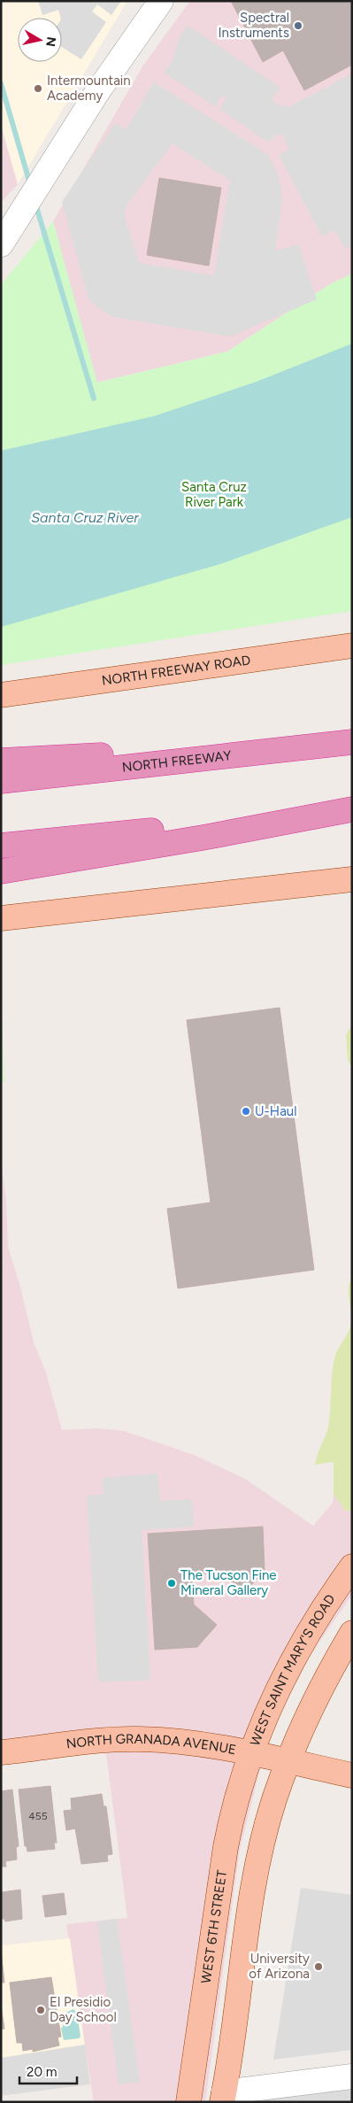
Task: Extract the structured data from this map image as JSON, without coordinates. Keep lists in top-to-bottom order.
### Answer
{
  "streets": {
    "highway": ["NORTH FREEWAY"],
    "main road": [
      "NORTH FREEWAY ROAD",
      "WEST SAINT MARY'S ROAD",
      "NORTH GRANADA AVENUE",
      "WEST 6TH STREET"
    ]
  },
  "crossings": [
    ["WEST SAINT MARY'S ROAD", "NORTH GRANADA AVENUE"],
    ["WEST SAINT MARY'S ROAD", "WEST 6TH STREET"],
    ["NORTH GRANADA AVENUE", "WEST 6TH STREET"]
  ],
  "water": ["Santa Cruz River"],
  "parks": ["Santa Cruz River Park"],
  "places": [
    "Spectral Instruments",
    "Intermountain Academy",
    "U-Haul",
    "The Tucson Fine Mineral Gallery",
    "University of Arizona",
    "El Presidio Day School"
  ],
  "house_numbers": ["455"],
  "scale_bar": "20 m",
  "north": "right"
}
